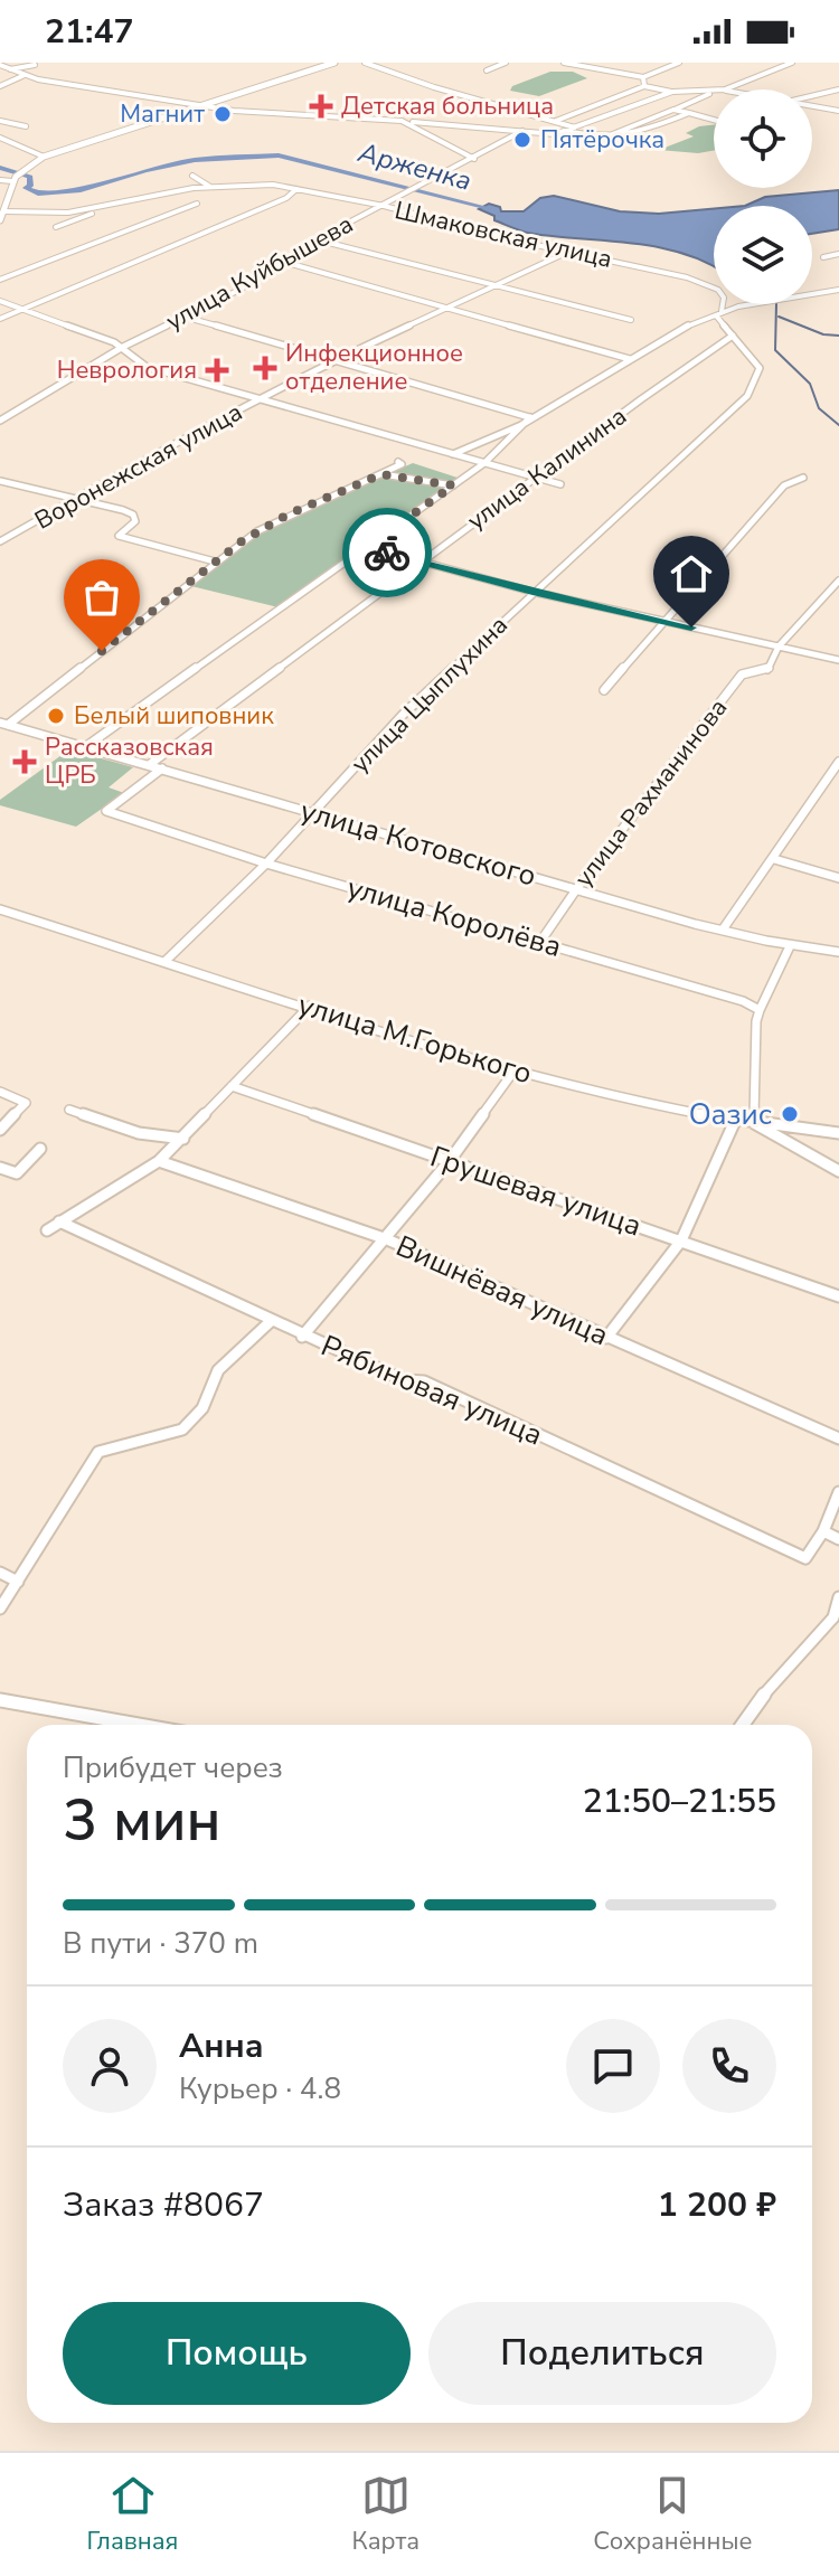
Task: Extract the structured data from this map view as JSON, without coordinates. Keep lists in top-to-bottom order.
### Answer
{
  "streets": {
    "street": [
      "Шмаковская улица",
      "улица Куйбышева",
      "Воронежская улица",
      "улица Калинина",
      "улица Цыплухина",
      "улица Рахманинова",
      "улица Котовского",
      "улица Королёва",
      "улица М.Горького",
      "Грушевая улица",
      "Вишнёвая улица",
      "Рябиновая улица"
    ]
  },
  "crossings": [
    ["Шмаковская улица", "улица Куйбышева"],
    ["Шмаковская улица", "Воронежская улица"],
    ["Шмаковская улица", "улица Цыплухина"],
    ["улица Калинина", "улица Цыплухина"],
    ["улица Калинина", "улица Котовского"],
    ["улица Цыплухина", "улица Котовского"],
    ["улица Цыплухина", "улица Королёва"],
    ["улица Цыплухина", "улица М.Горького"],
    ["улица Рахманинова", "улица Котовского"],
    ["улица Рахманинова", "улица Королёва"],
    ["улица Котовского", "улица Королёва"]
  ],
  "water": ["Арженка"],
  "places": {
    "health": [
      "Детская больница",
      "Инфекционное отделение",
      "Неврология",
      "Рассказовская ЦРБ"
    ],
    "other": [
      "Магнит",
      "Пятёрочка",
      "Белый шиповник",
      "Оазис"
    ]
  },
  "page": {
    "status": "21:47",
    "heading": ["3 мин", "Прибудет через", "21:50–21:55"],
    "panel": [
      "Анна",
      "Курьер · 4.8",
      "Заказ #8067",
      "1 200 ₽"
    ],
    "bar": "В пути · 370 m",
    "buttons": ["Помощь", "Поделиться"],
    "tabs": ["Главная", "Карта", "Сохранённые"]
  }
}
